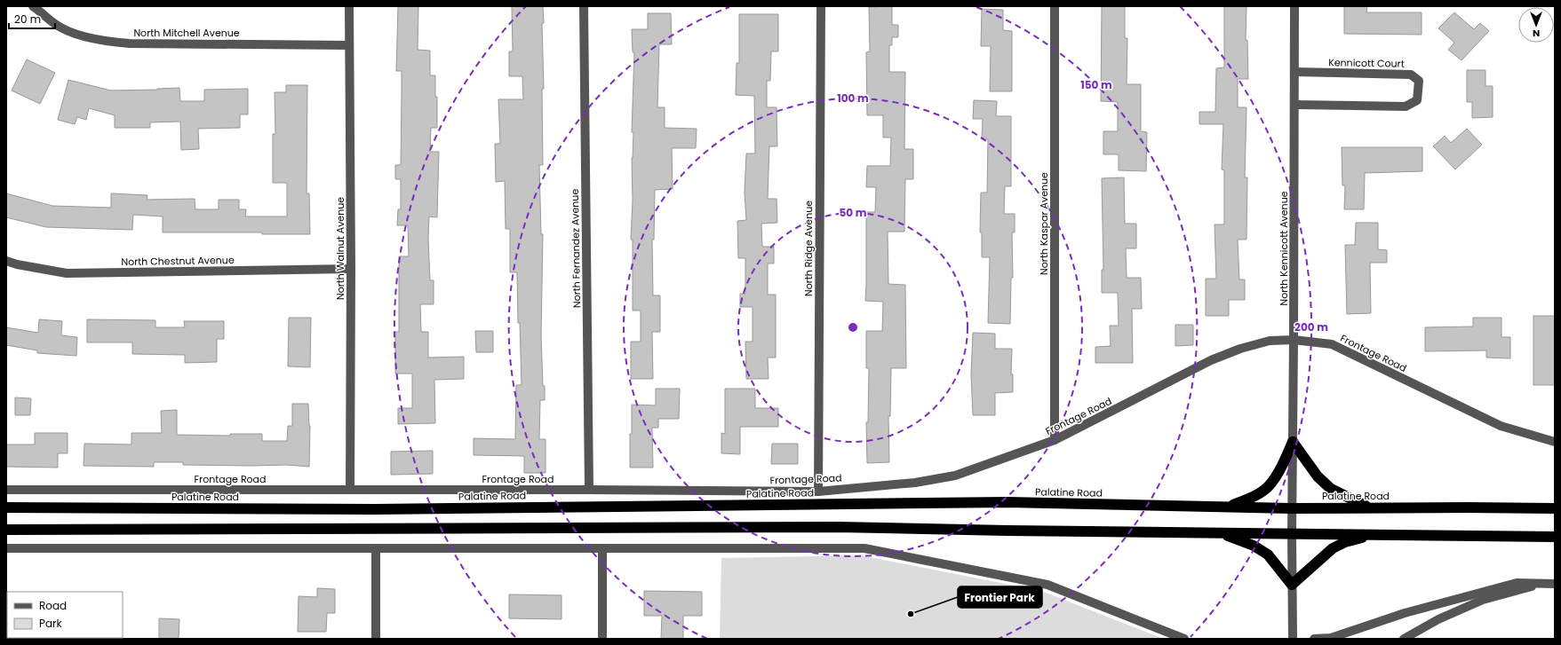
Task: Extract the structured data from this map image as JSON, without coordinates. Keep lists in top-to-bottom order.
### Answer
{
  "streets": {
    "highway": ["Palatine Road"],
    "street": [
      "North Mitchell Avenue",
      "Kennicott Court",
      "North Kaspar Avenue",
      "North Walnut Avenue",
      "North Fernandez Avenue",
      "North Ridge Avenue",
      "North Kennicott Avenue",
      "North Chestnut Avenue",
      "Frontage Road"
    ]
  },
  "crossings": [
    ["North Mitchell Avenue", "North Walnut Avenue"],
    ["Kennicott Court", "North Kennicott Avenue"],
    ["North Kaspar Avenue", "Frontage Road"],
    ["North Walnut Avenue", "North Chestnut Avenue"],
    ["North Walnut Avenue", "Frontage Road"],
    ["North Fernandez Avenue", "Frontage Road"],
    ["North Ridge Avenue", "Frontage Road"],
    ["North Kennicott Avenue", "Frontage Road"],
    ["North Kennicott Avenue", "Palatine Road"]
  ],
  "places": ["Frontier Park"],
  "legend": ["Road", "Park"],
  "scale_bar": "20 m",
  "north": "bottom",
  "rings": [
    "150 m",
    "100 m",
    "50 m",
    "200 m"
  ]
}
